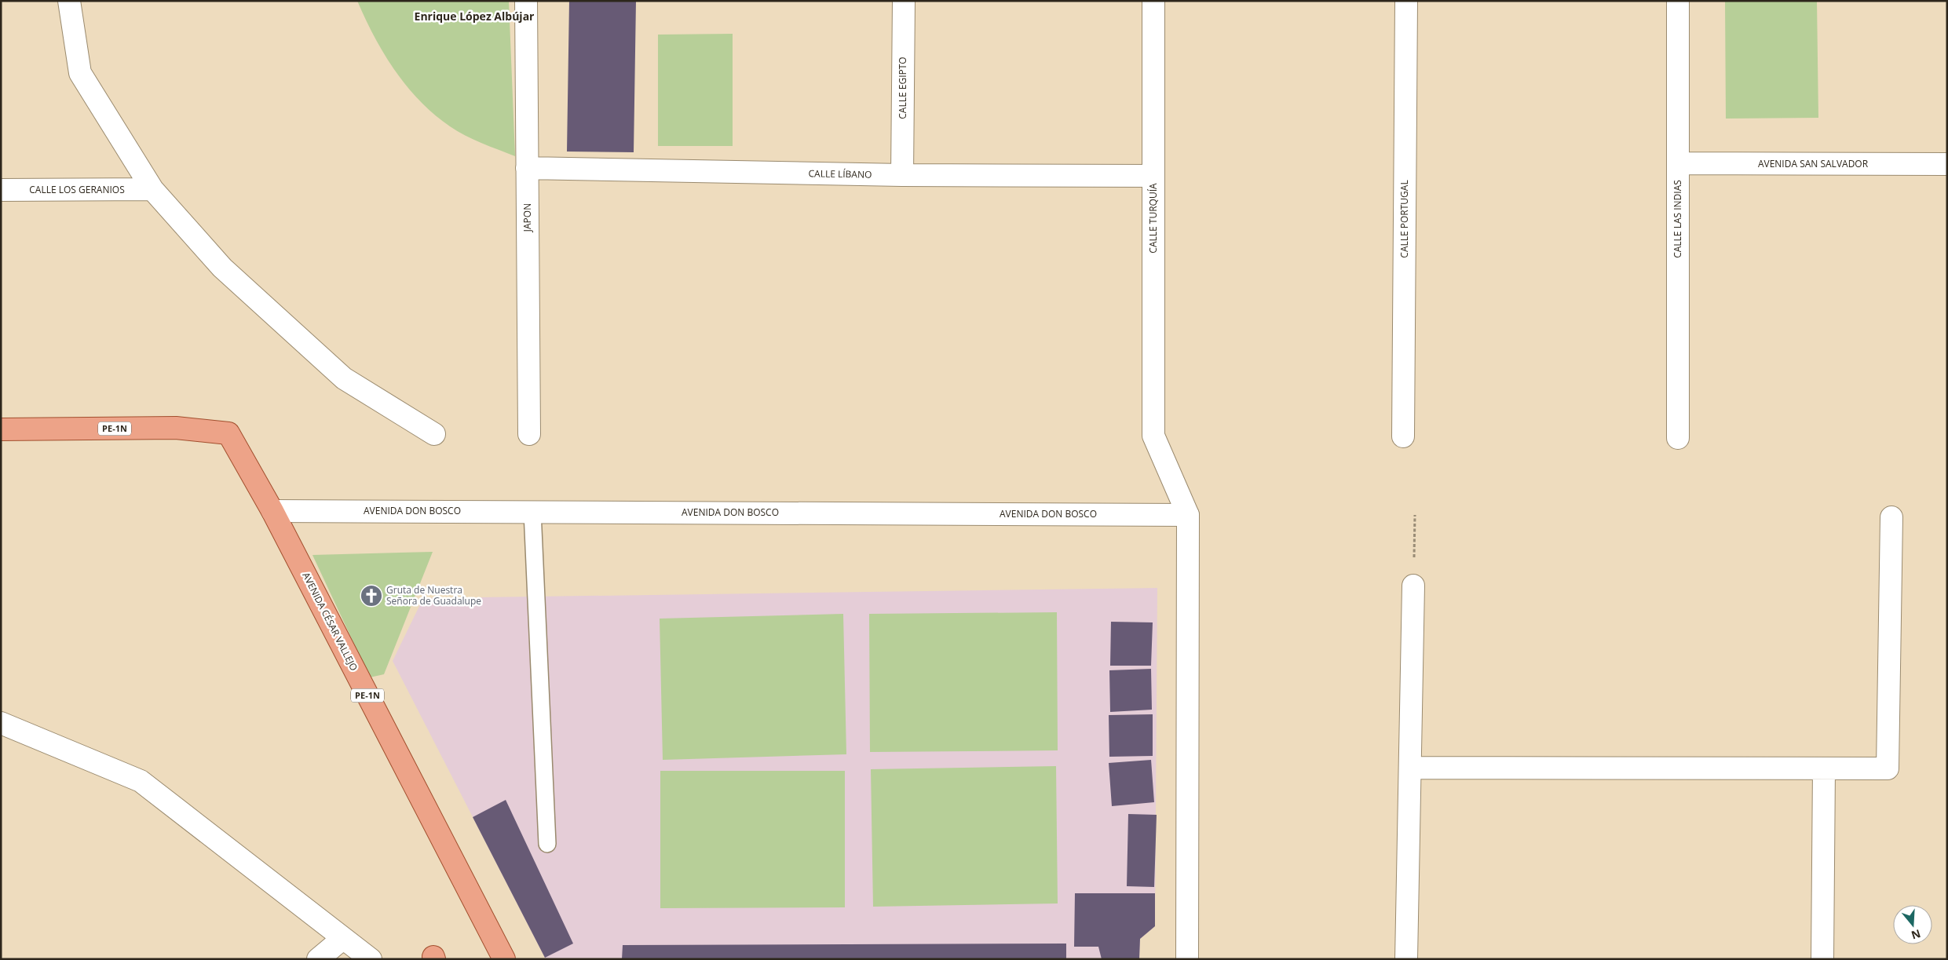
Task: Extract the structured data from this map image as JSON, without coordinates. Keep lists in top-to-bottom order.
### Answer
{
  "streets": {
    "main road": ["PE-1N", "AVENIDA CÉSAR VALLEJO"],
    "street": [
      "CALLE EGIPTO",
      "AVENIDA SAN SALVADOR",
      "CALLE LÍBANO",
      "CALLE LOS GERANIOS",
      "JAPON",
      "CALLE TURQUÍA",
      "CALLE PORTUGAL",
      "CALLE LAS INDIAS",
      "AVENIDA DON BOSCO"
    ]
  },
  "crossings": [
    ["CALLE EGIPTO", "CALLE LÍBANO"],
    ["AVENIDA SAN SALVADOR", "CALLE LAS INDIAS"],
    ["CALLE LÍBANO", "JAPON"],
    ["CALLE LÍBANO", "CALLE TURQUÍA"],
    ["CALLE TURQUÍA", "AVENIDA DON BOSCO"],
    ["AVENIDA DON BOSCO", "AVENIDA CÉSAR VALLEJO"]
  ],
  "districts": ["Enrique López Albújar"],
  "places": {
    "church": ["Gruta de Nuestra Señora de Guadalupe"]
  },
  "north": "bottom"
}
